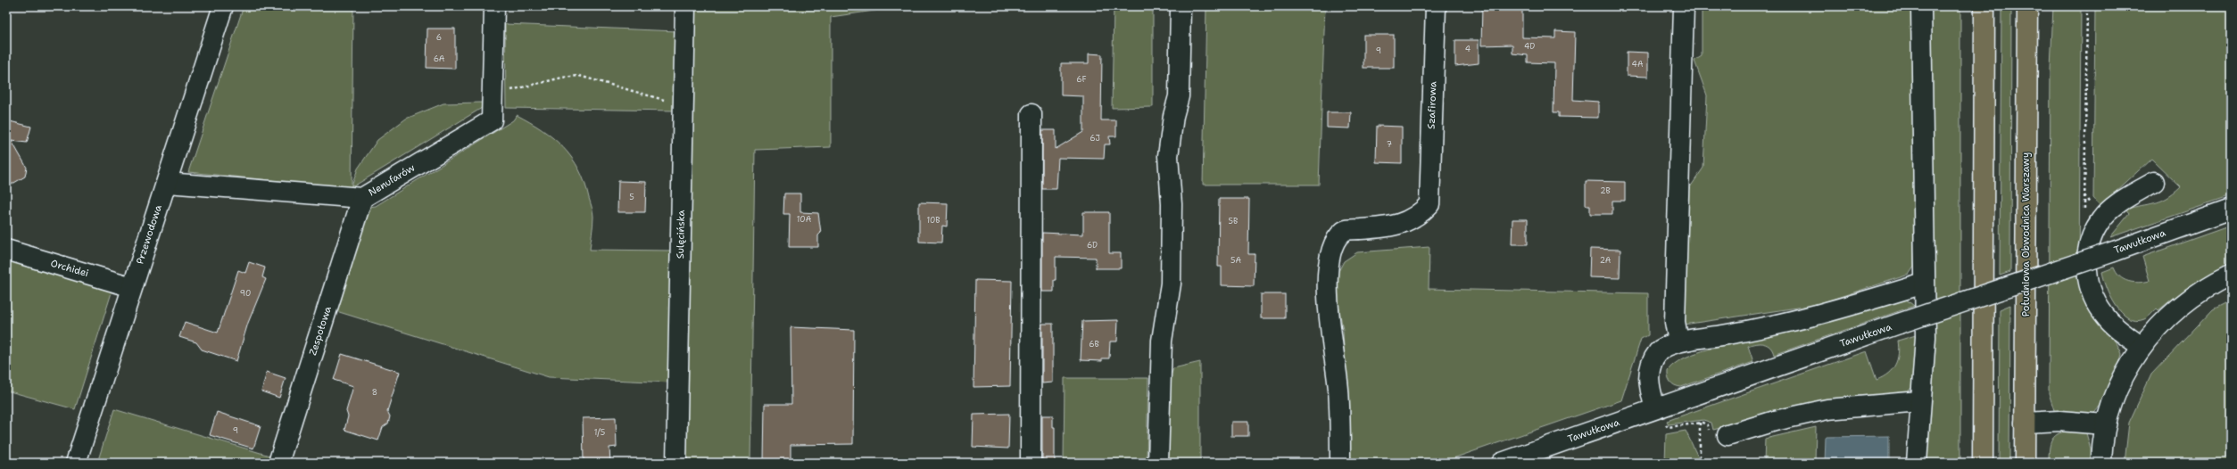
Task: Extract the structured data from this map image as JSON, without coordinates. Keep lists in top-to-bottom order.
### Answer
{
  "streets": {
    "highway": ["Południowa Obwodnica Warszawy"],
    "street": [
      "Szafirowa",
      "Nenufarów",
      "Przewodowa",
      "Sulęcińska",
      "Tawułkowa",
      "Orchidei",
      "Zespołowa"
    ]
  },
  "crossings": [
    ["Nenufarów", "Przewodowa"],
    ["Nenufarów", "Zespołowa"],
    ["Przewodowa", "Orchidei"]
  ],
  "house_numbers": [
    "6",
    "4D",
    "4",
    "9",
    "6A",
    "4A",
    "6F",
    "6J",
    "7",
    "2B",
    "5",
    "10A",
    "10B",
    "5B",
    "6D",
    "5A",
    "2A",
    "90",
    "6B",
    "8",
    "9",
    "1/5"
  ]
}
